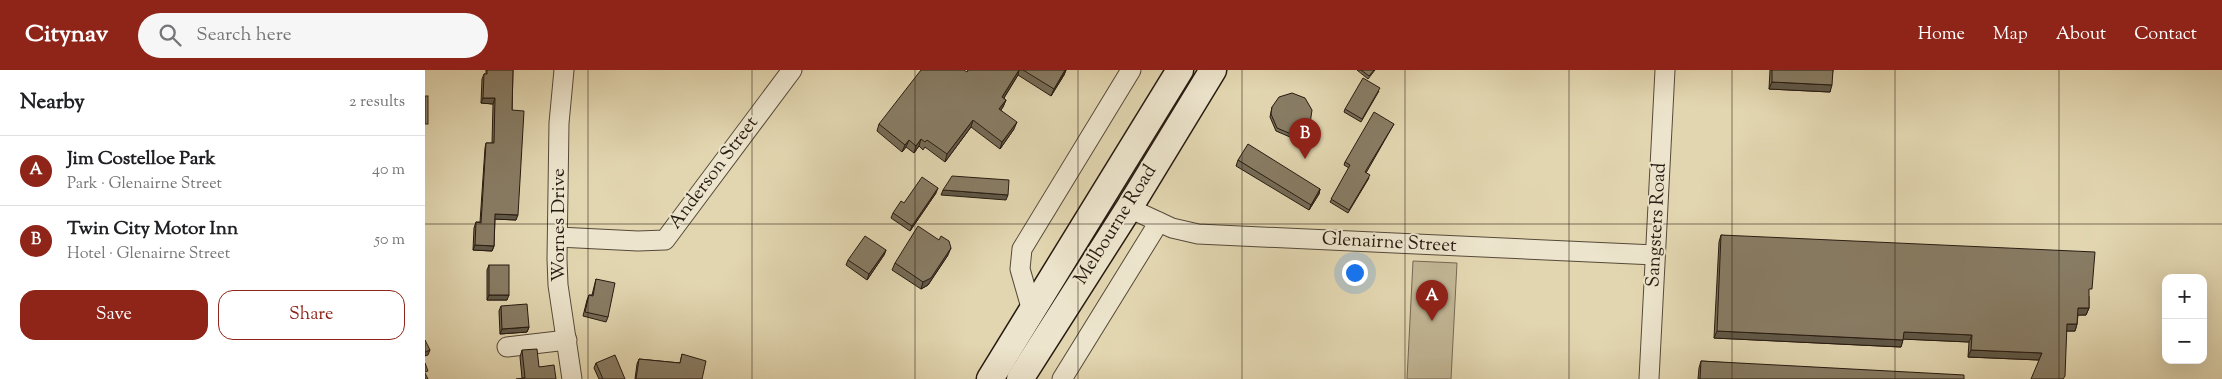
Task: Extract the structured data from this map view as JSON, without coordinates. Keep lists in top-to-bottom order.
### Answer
{
  "streets": {
    "main road": ["Melbourne Road"],
    "street": [
      "Anderson Street",
      "Wornes Drive",
      "Sangsters Road",
      "Glenairne Street"
    ]
  },
  "crossings": [
    ["Anderson Street", "Wornes Drive"],
    ["Melbourne Road", "Glenairne Street"],
    ["Sangsters Road", "Glenairne Street"]
  ],
  "page": {
    "header": "Citynav",
    "search": "Search here",
    "nav": [
      "Home",
      "Map",
      "About",
      "Contact"
    ],
    "heading": ["Nearby", "2 results"],
    "pins": ["B", "A"],
    "list": [
      {
        "mark": "A",
        "name": "Jim Costelloe Park",
        "note": "Park · Glenairne Street",
        "value": "40 m"
      },
      {
        "mark": "B",
        "name": "Twin City Motor Inn",
        "note": "Hotel · Glenairne Street",
        "value": "50 m"
      }
    ],
    "map_buttons": ["+", "−"],
    "buttons": ["Save", "Share"]
  }
}
